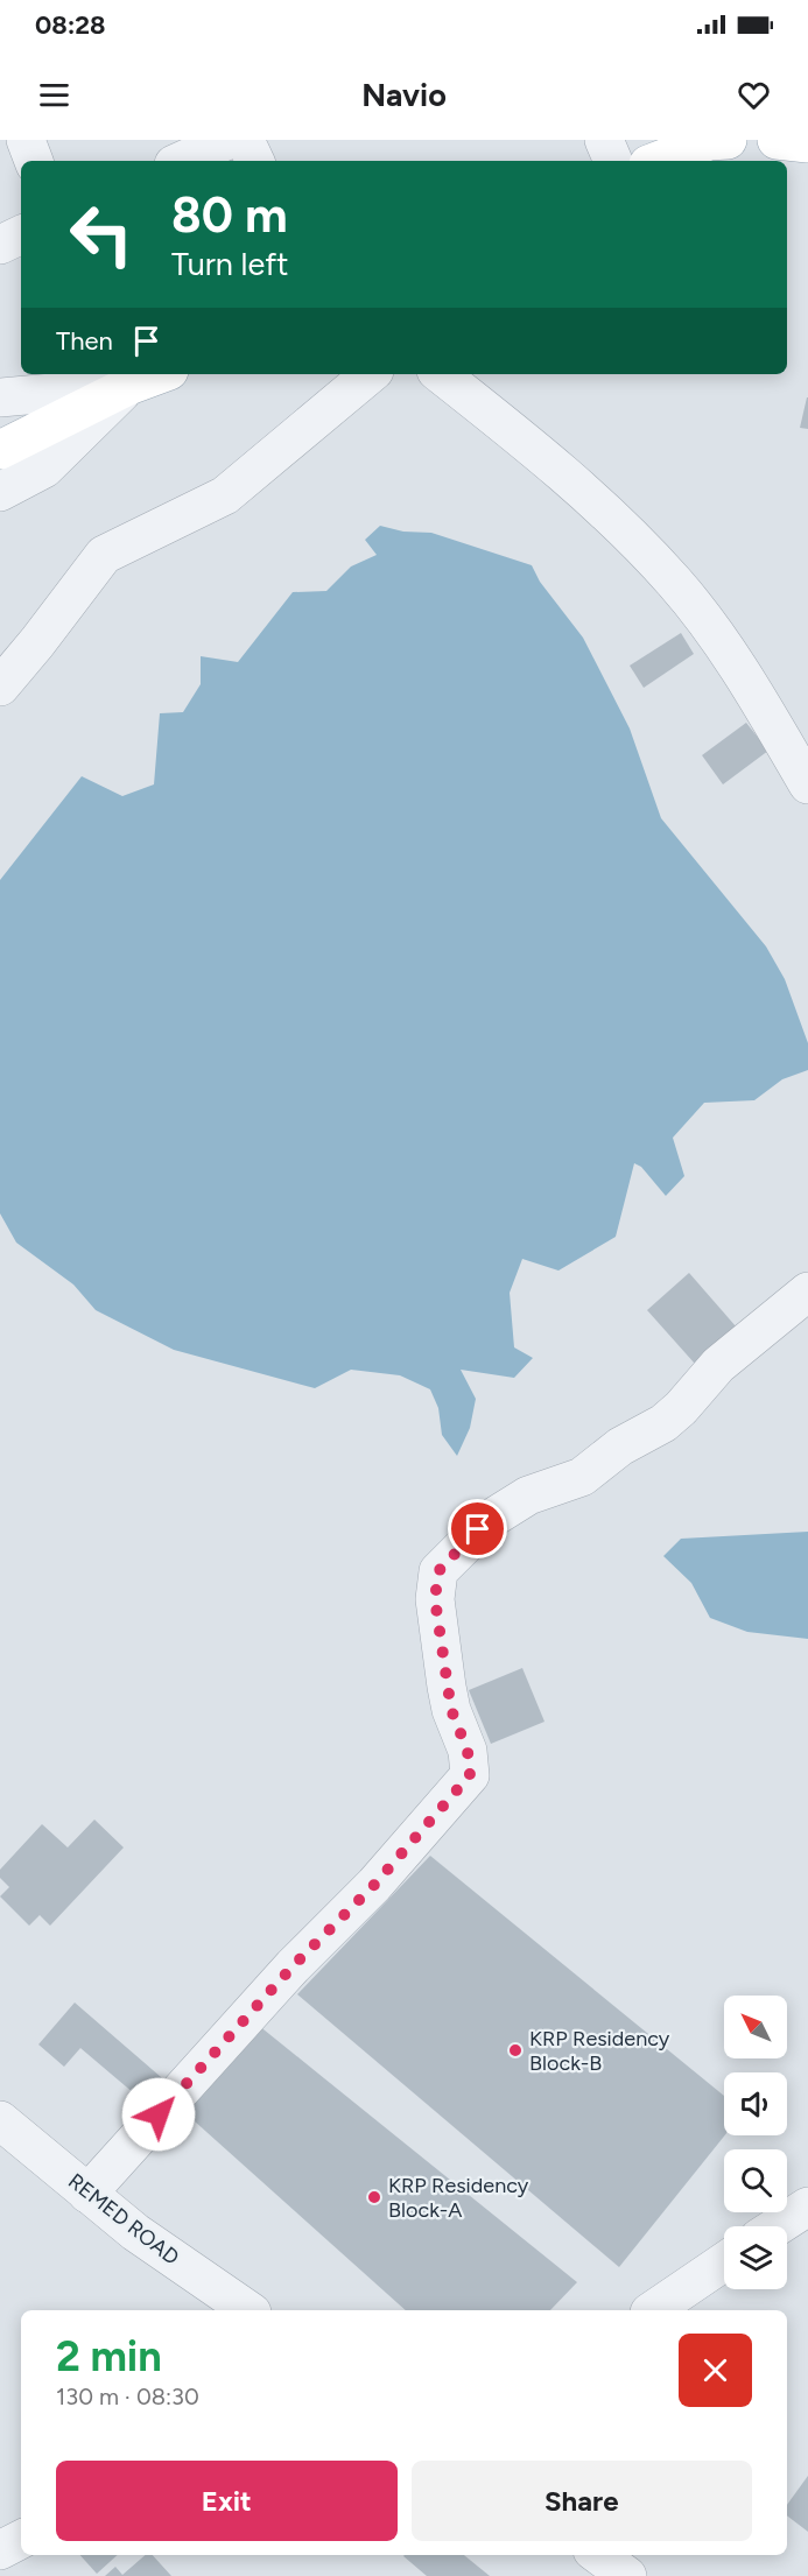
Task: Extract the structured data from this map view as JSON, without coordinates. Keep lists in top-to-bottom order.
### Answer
{
  "streets": {
    "street": ["REMED ROAD"]
  },
  "places": ["KRP Residency Block-B", "KRP Residency Block-A"],
  "north": "top left",
  "page": {
    "status": "08:28",
    "header": "Navio",
    "turn": ["80 m", "Turn left"],
    "then": "Then",
    "heading": ["2 min", "130 m · 08:30"],
    "buttons": ["Exit", "Share"]
  }
}
